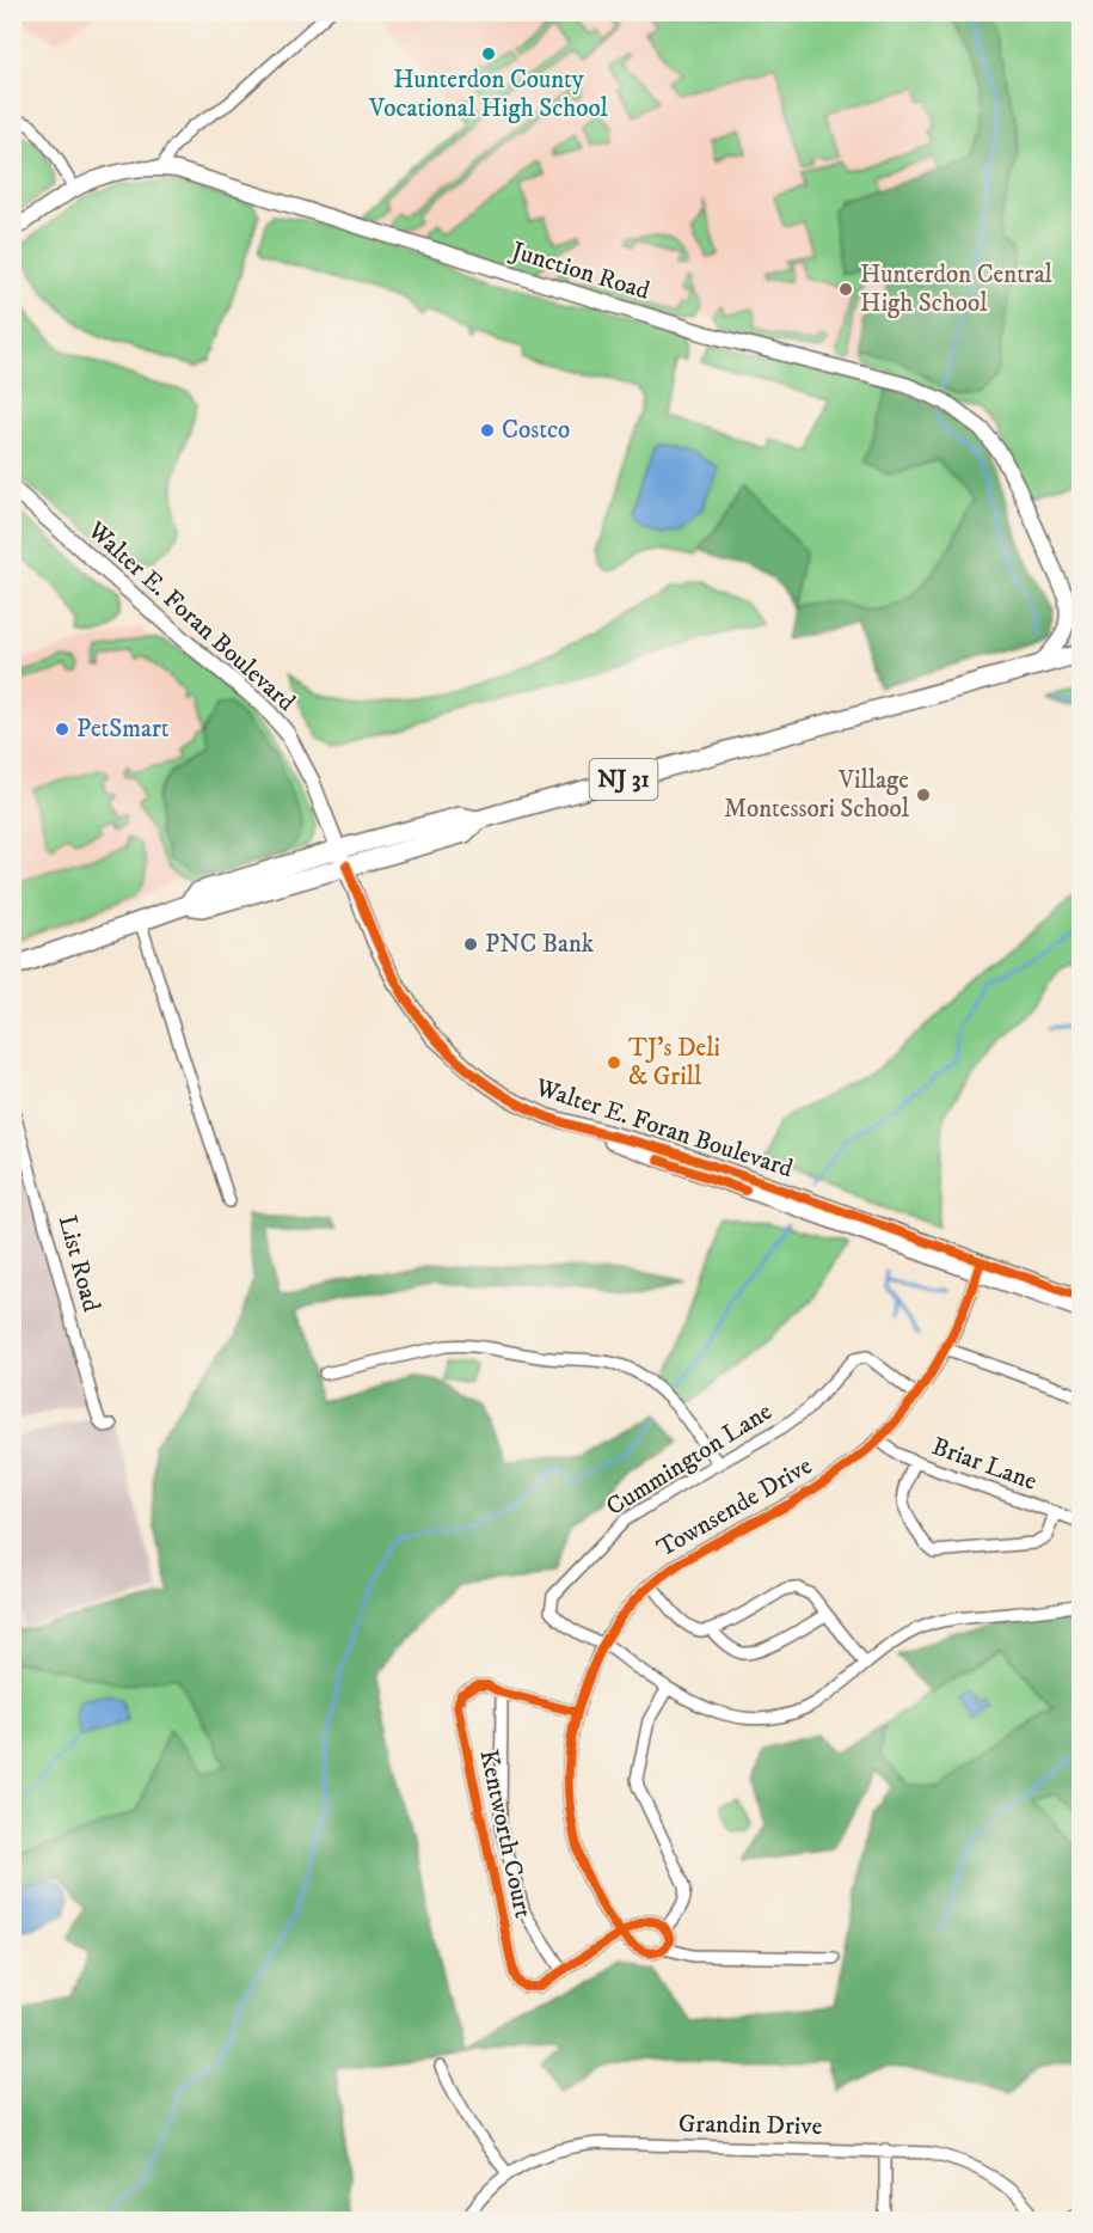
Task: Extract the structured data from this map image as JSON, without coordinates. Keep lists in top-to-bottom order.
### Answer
{
  "streets": {
    "highway": ["NJ 31"],
    "street": [
      "Junction Road",
      "Walter E. Foran Boulevard",
      "List Road",
      "Cummington Lane",
      "Briar Lane",
      "Townsende Drive",
      "Kentworth Court",
      "Grandin Drive"
    ]
  },
  "crossings": [
    ["Walter E. Foran Boulevard", "NJ 31"],
    ["Walter E. Foran Boulevard", "Townsende Drive"],
    ["Cummington Lane", "Townsende Drive"],
    ["Briar Lane", "Townsende Drive"],
    ["Townsende Drive", "Kentworth Court"]
  ],
  "places": [
    "Hunterdon County Vocational High School",
    "Hunterdon Central High School",
    "Costco",
    "PetSmart",
    "Village Montessori School",
    "PNC Bank",
    "TJ's Deli & Grill"
  ]
}
